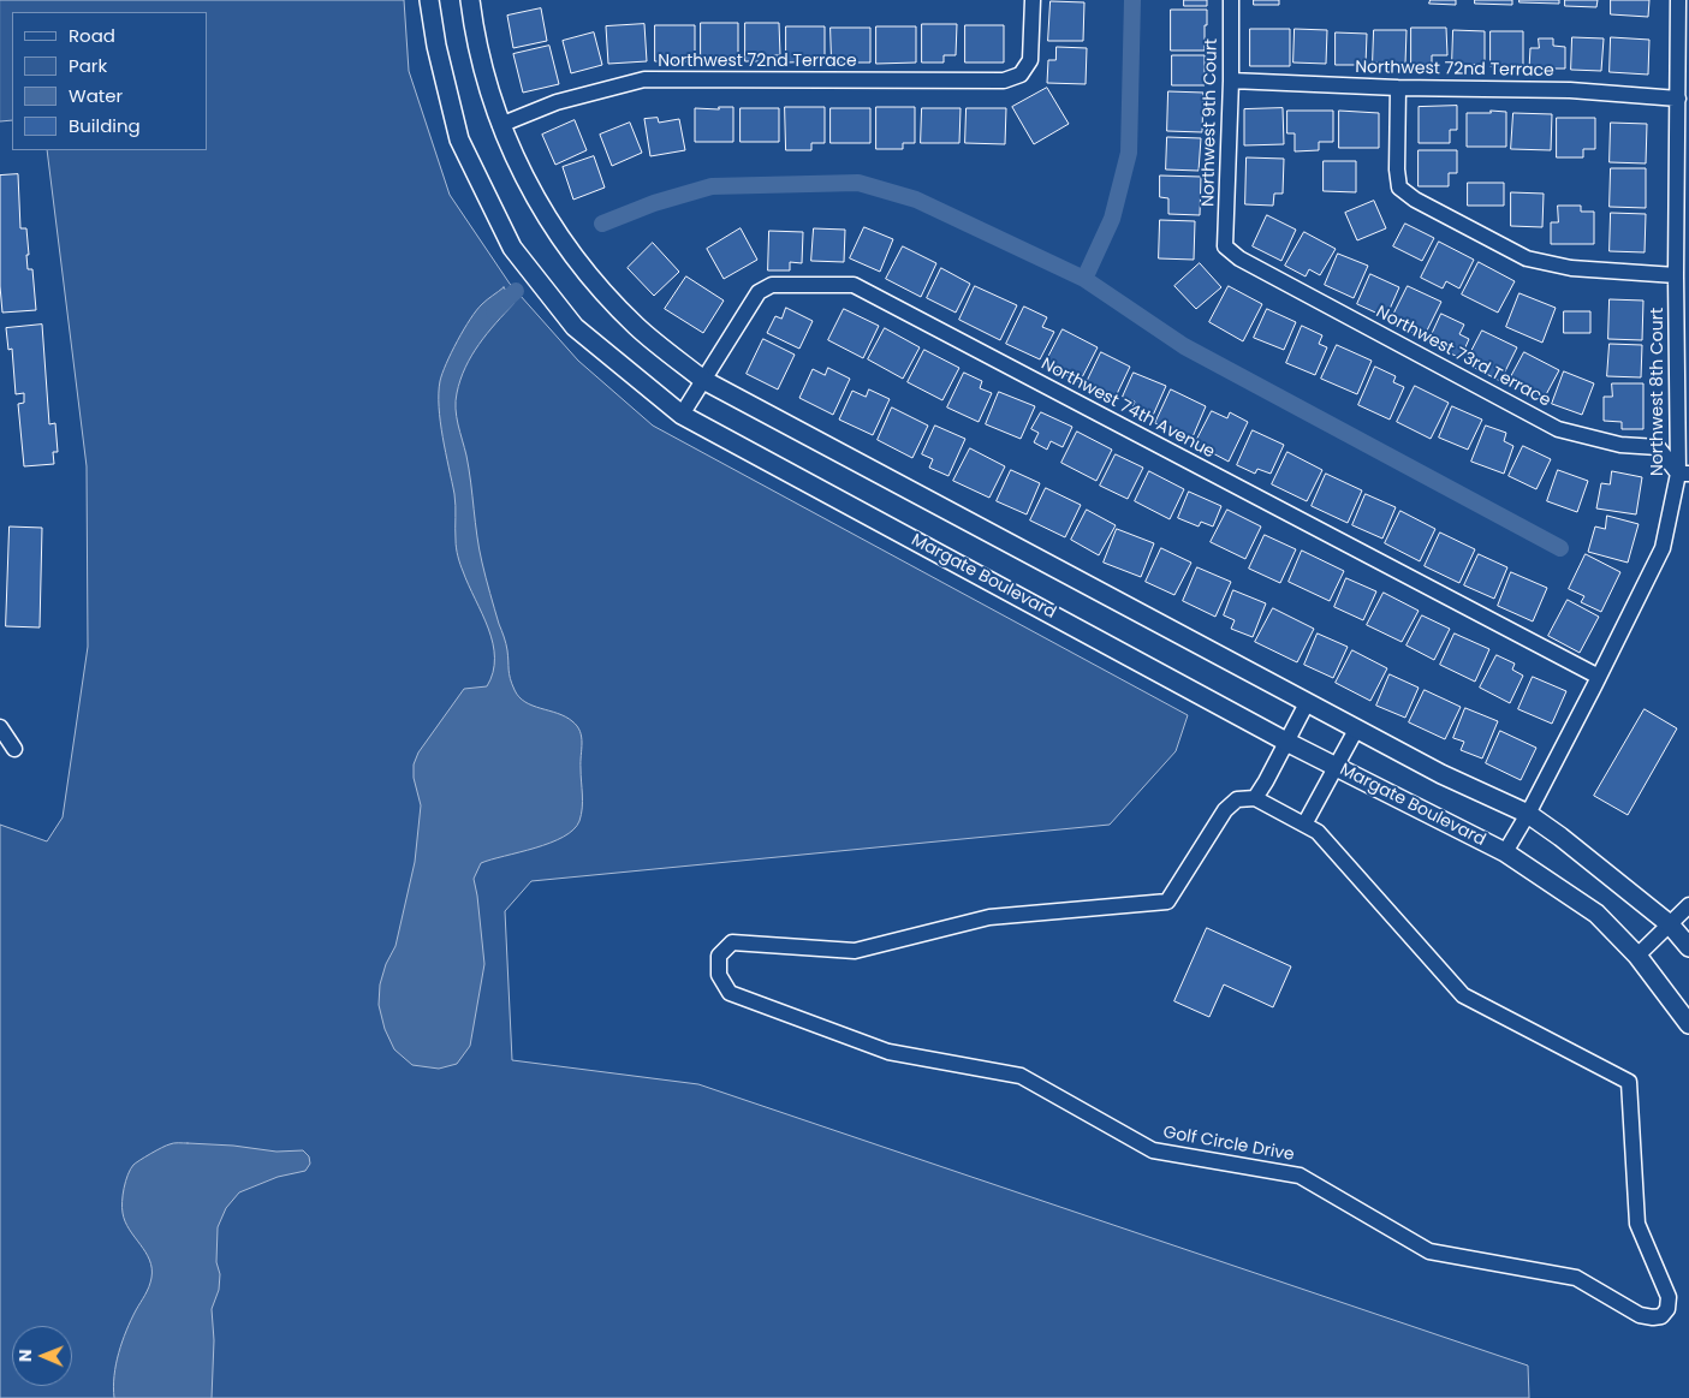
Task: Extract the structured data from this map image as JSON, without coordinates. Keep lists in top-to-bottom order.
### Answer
{
  "streets": {
    "street": [
      "Northwest 72nd Terrace",
      "Northwest 9th Court",
      "Northwest 73rd Terrace",
      "Northwest 8th Court",
      "Northwest 74th Avenue",
      "Margate Boulevard",
      "Golf Circle Drive"
    ]
  },
  "crossings": [
    ["Northwest 72nd Terrace", "Northwest 9th Court"],
    ["Northwest 72nd Terrace", "Northwest 8th Court"],
    ["Northwest 9th Court", "Northwest 73rd Terrace"],
    ["Northwest 73rd Terrace", "Northwest 8th Court"],
    ["Northwest 8th Court", "Northwest 74th Avenue"],
    ["Northwest 8th Court", "Margate Boulevard"],
    ["Northwest 74th Avenue", "Margate Boulevard"]
  ],
  "legend": [
    "Road",
    "Park",
    "Water",
    "Building"
  ],
  "north": "left"
}
